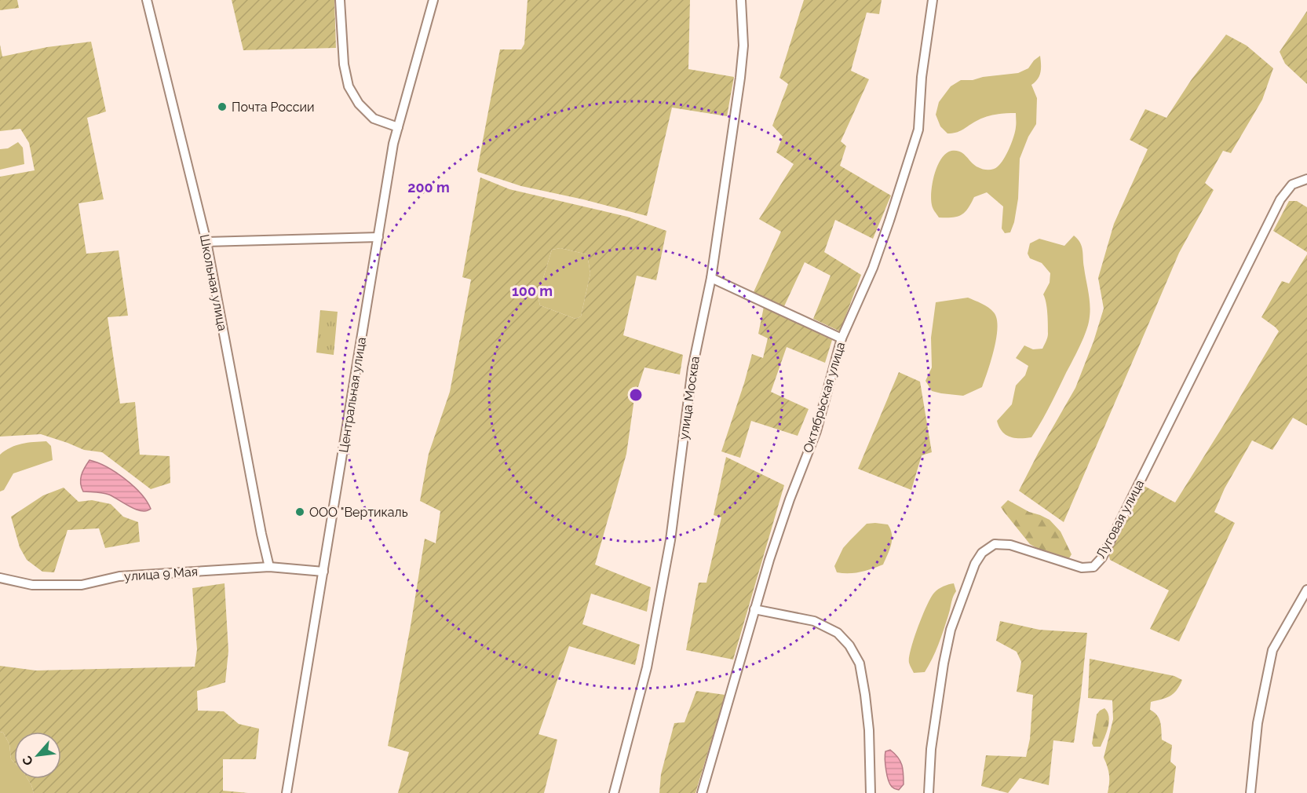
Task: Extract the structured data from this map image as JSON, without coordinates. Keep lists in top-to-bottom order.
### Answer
{
  "streets": {
    "street": [
      "Школьная улица",
      "Центральная улица",
      "Октябрьская улица",
      "улица Москва",
      "Луговая улица",
      "улица 9 Мая"
    ]
  },
  "crossings": [
    ["Школьная улица", "улица 9 Мая"],
    ["Центральная улица", "улица 9 Мая"]
  ],
  "places": ["Почта России", "ООО \"Вертикаль"],
  "north": "bottom left",
  "rings": ["200 m", "100 m"]
}
